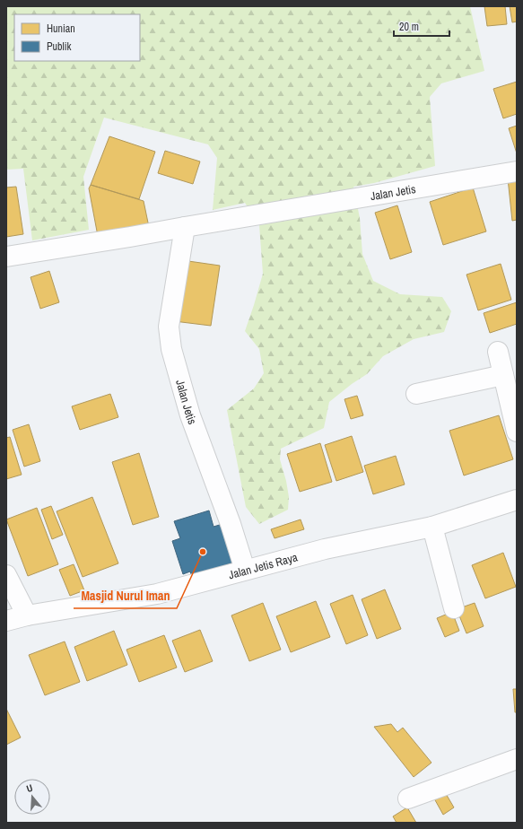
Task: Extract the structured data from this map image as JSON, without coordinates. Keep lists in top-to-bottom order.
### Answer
{
  "streets": {
    "street": ["Jalan Jetis", "Jalan Jetis Raya"]
  },
  "crossings": [
    ["Jalan Jetis", "Jalan Jetis Raya"]
  ],
  "places": ["Masjid Nurul Iman"],
  "legend": ["Hunian", "Publik"],
  "scale_bar": "20 m",
  "north": "top"
}
